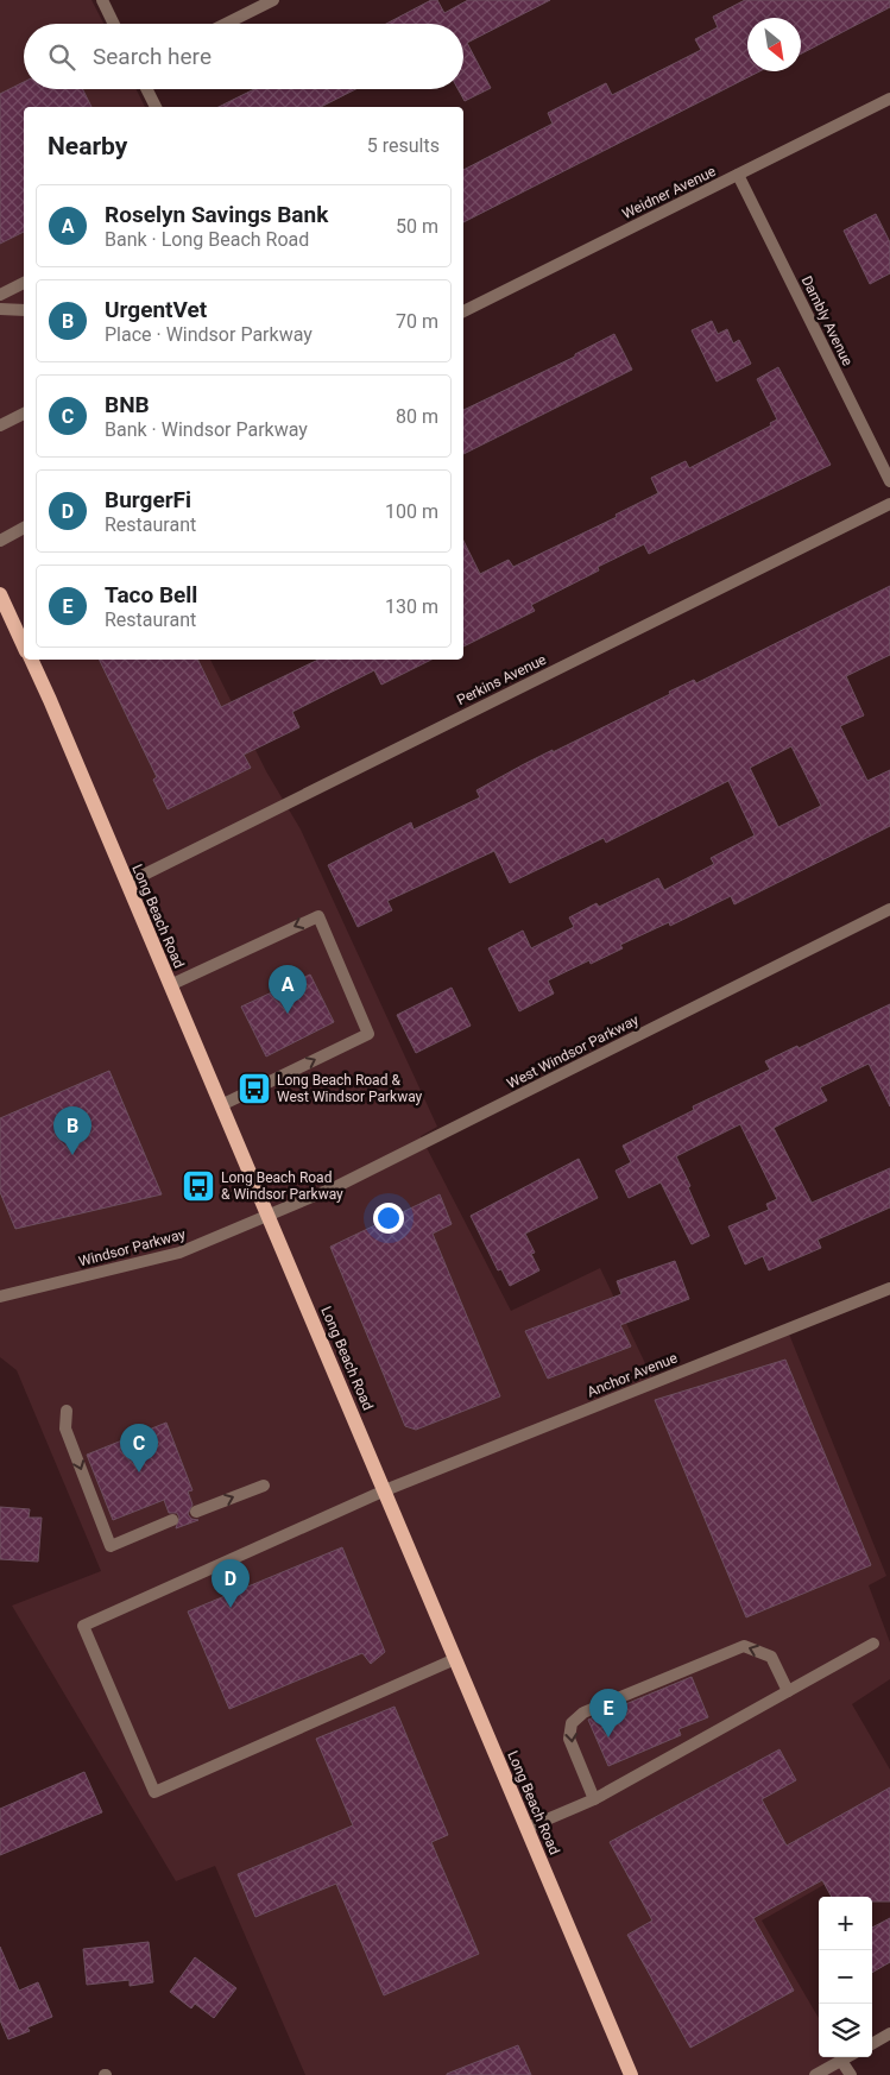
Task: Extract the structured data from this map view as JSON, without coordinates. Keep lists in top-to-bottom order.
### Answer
{
  "streets": {
    "main road": ["Long Beach Road"],
    "street": [
      "Weidner Avenue",
      "Dambly Avenue",
      "Perkins Avenue",
      "West Windsor Parkway",
      "Windsor Parkway",
      "Anchor Avenue"
    ]
  },
  "crossings": [
    ["Weidner Avenue", "Dambly Avenue"],
    ["Perkins Avenue", "Long Beach Road"],
    ["Long Beach Road", "West Windsor Parkway"],
    ["Long Beach Road", "Windsor Parkway"],
    ["Long Beach Road", "Anchor Avenue"],
    ["West Windsor Parkway", "Windsor Parkway"]
  ],
  "places": {
    "bus stop": ["Long Beach Road & West Windsor Parkway", "Long Beach Road & Windsor Parkway"]
  },
  "north": "bottom right",
  "page": {
    "search": "Search here",
    "heading": ["Nearby", "5 results"],
    "list": [
      {
        "mark": "A",
        "name": "Roselyn Savings Bank",
        "note": "Bank · Long Beach Road",
        "value": "50 m"
      },
      {
        "mark": "B",
        "name": "UrgentVet",
        "note": "Place · Windsor Parkway",
        "value": "70 m"
      },
      {
        "mark": "C",
        "name": "BNB",
        "note": "Bank · Windsor Parkway",
        "value": "80 m"
      },
      {
        "mark": "D",
        "name": "BurgerFi",
        "note": "Restaurant",
        "value": "100 m"
      },
      {
        "mark": "E",
        "name": "Taco Bell",
        "note": "Restaurant",
        "value": "130 m"
      }
    ],
    "pins": [
      "A",
      "B",
      "C",
      "D",
      "E"
    ],
    "map_buttons": ["+", "−"]
  }
}
